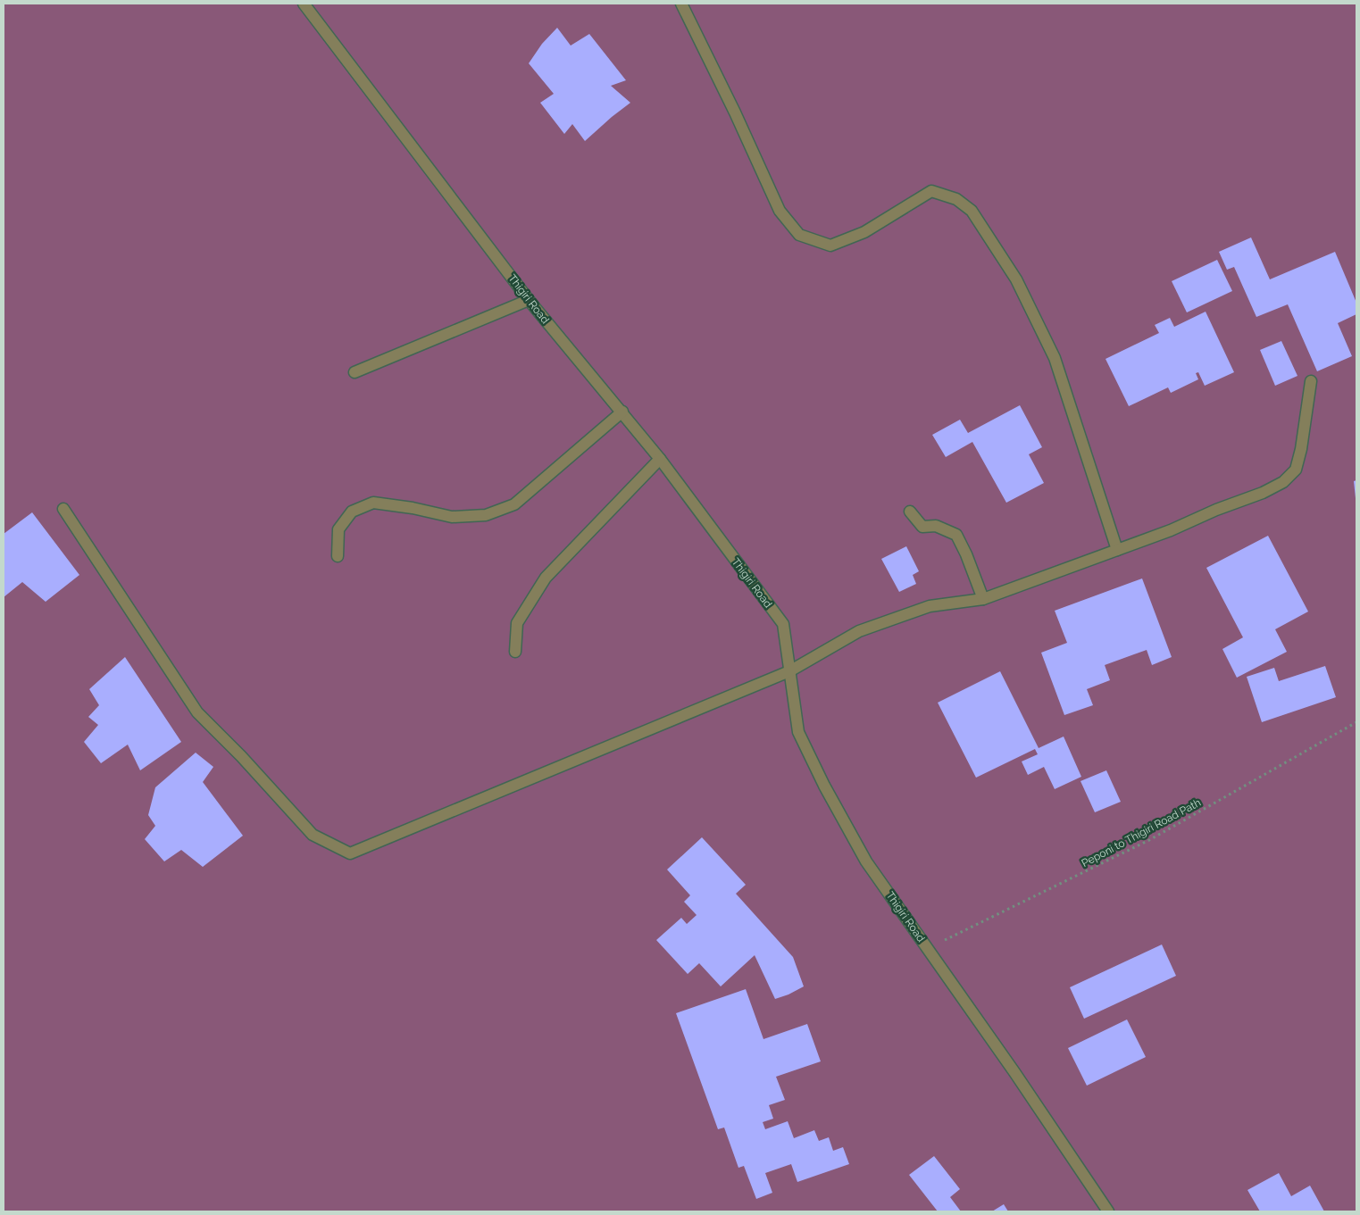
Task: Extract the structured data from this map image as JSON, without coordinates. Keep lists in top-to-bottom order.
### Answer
{
  "streets": {
    "street": ["Thigiri Road"],
    "path": ["Peponi to Thigiri Road Path"]
  },
  "crossings": [
    ["Thigiri Road", "Peponi to Thigiri Road Path"]
  ]
}
